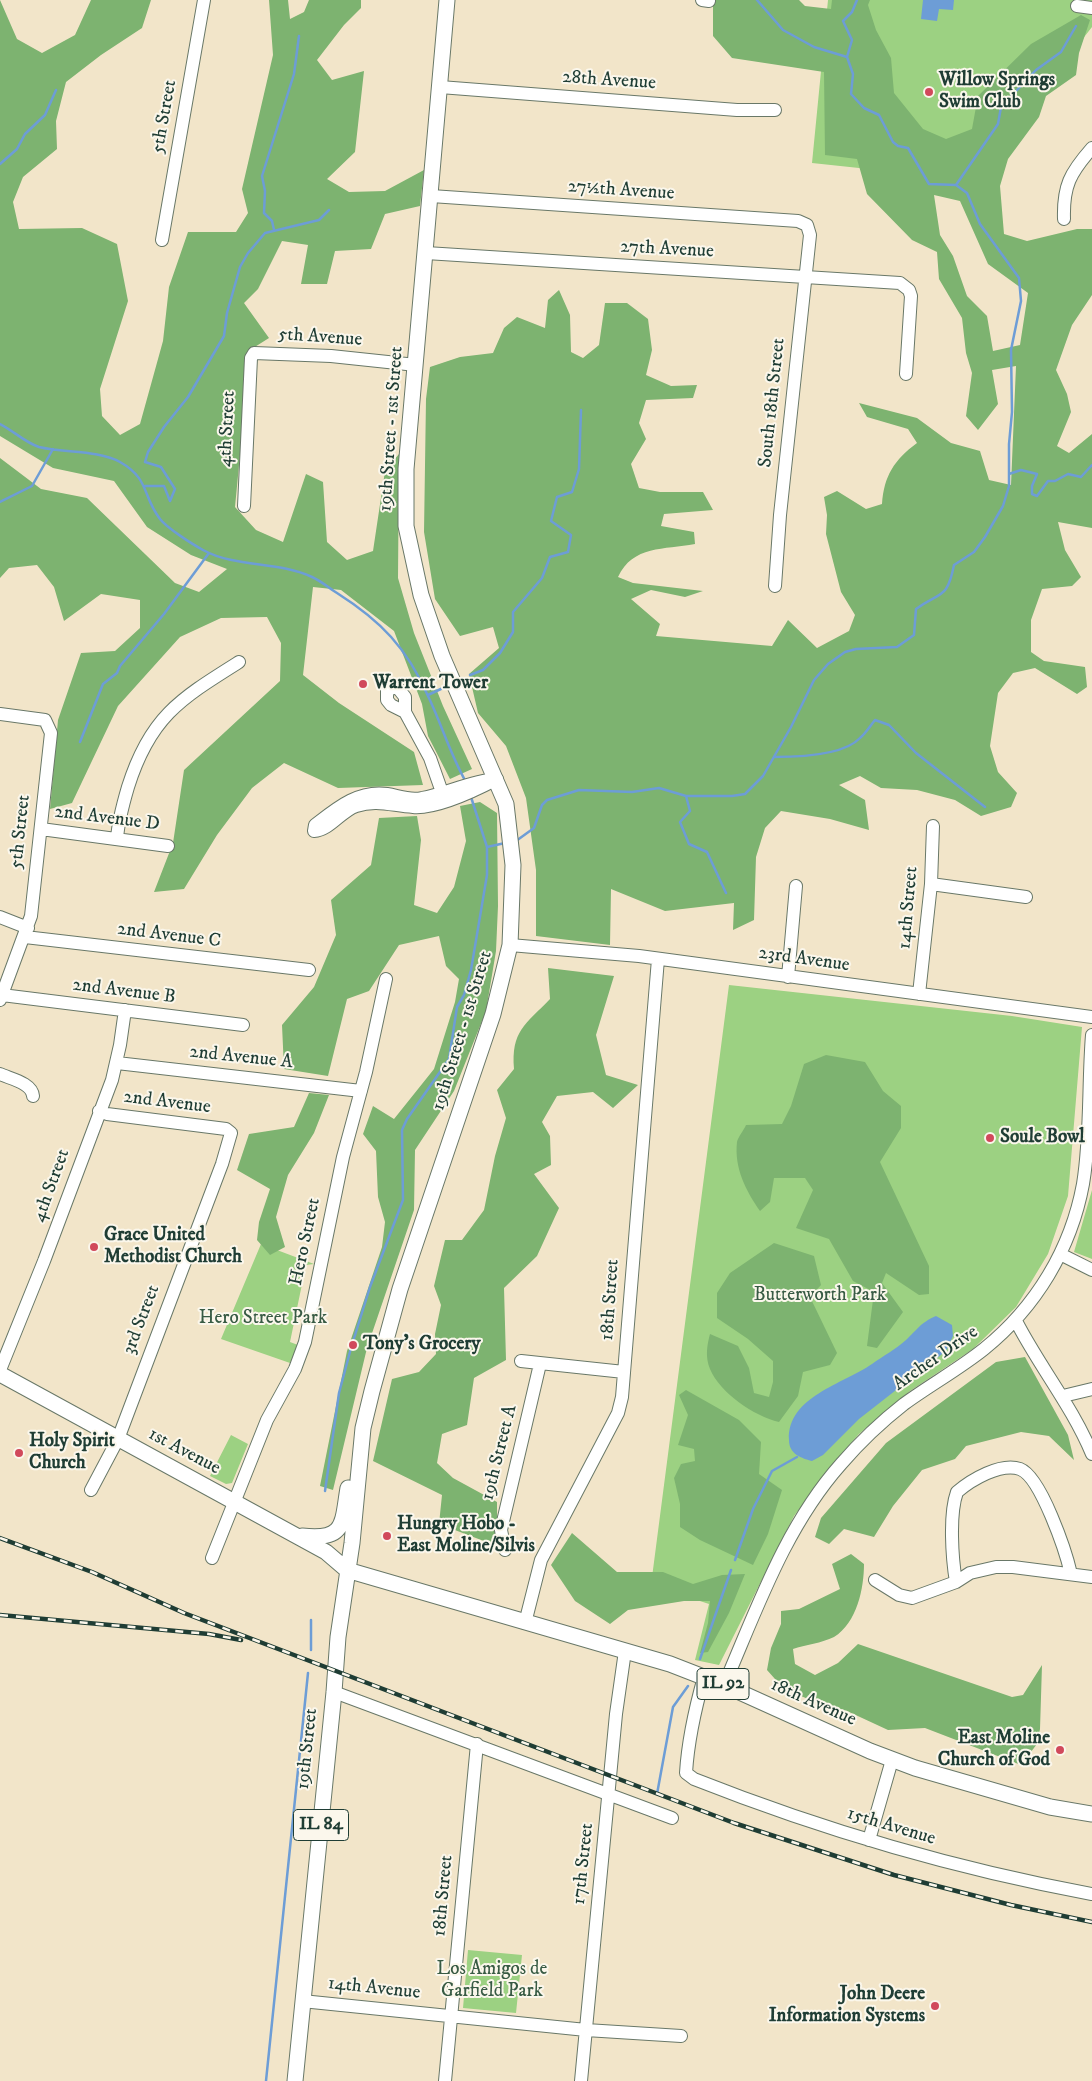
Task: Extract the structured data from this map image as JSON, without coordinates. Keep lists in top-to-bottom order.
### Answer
{
  "streets": {
    "main road": [
      "19th Street - 1st Street",
      "1st Avenue",
      "IL 92",
      "18th Avenue",
      "19th Street",
      "IL 84"
    ],
    "street": [
      "28th Avenue",
      "5th Street",
      "27½th Avenue",
      "27th Avenue",
      "5th Avenue",
      "South 18th Street",
      "4th Street",
      "2nd Avenue D",
      "14th Street",
      "2nd Avenue C",
      "23rd Avenue",
      "2nd Avenue B",
      "2nd Avenue A",
      "2nd Avenue",
      "Hero Street",
      "18th Street",
      "3rd Street",
      "Archer Drive",
      "19th Street A",
      "15th Avenue",
      "17th Street",
      "14th Avenue"
    ]
  },
  "crossings": [
    ["28th Avenue", "19th Street - 1st Street"],
    ["5th Street", "2nd Avenue D"],
    ["5th Street", "2nd Avenue C"],
    ["5th Street", "2nd Avenue B"],
    ["27½th Avenue", "South 18th Street"],
    ["27½th Avenue", "19th Street - 1st Street"],
    ["27th Avenue", "South 18th Street"],
    ["27th Avenue", "19th Street - 1st Street"],
    ["5th Avenue", "4th Street"],
    ["5th Avenue", "19th Street - 1st Street"],
    ["4th Street", "2nd Avenue B"],
    ["4th Street", "2nd Avenue A"],
    ["4th Street", "2nd Avenue"],
    ["4th Street", "1st Avenue"],
    ["19th Street - 1st Street", "23rd Avenue"],
    ["19th Street - 1st Street", "1st Avenue"],
    ["19th Street - 1st Street", "18th Avenue"],
    ["19th Street - 1st Street", "19th Street"],
    ["14th Street", "23rd Avenue"],
    ["23rd Avenue", "18th Street"],
    ["2nd Avenue A", "Hero Street"],
    ["2nd Avenue", "3rd Street"],
    ["Hero Street", "1st Avenue"],
    ["18th Street", "18th Avenue"],
    ["18th Street", "14th Avenue"],
    ["3rd Street", "1st Avenue"],
    ["Archer Drive", "18th Avenue"],
    ["1st Avenue", "18th Avenue"],
    ["1st Avenue", "19th Street"],
    ["18th Avenue", "19th Street"],
    ["18th Avenue", "15th Avenue"],
    ["18th Avenue", "17th Street"],
    ["19th Street", "14th Avenue"],
    ["17th Street", "14th Avenue"]
  ],
  "parks": ["Butterworth Park", "Hero Street Park", "Los Amigos de Garfield Park"],
  "places": [
    "Willow Springs Swim Club",
    "Warrent Tower",
    "Soule Bowl",
    "Grace United Methodist Church",
    "Tony's Grocery",
    "Holy Spirit Church",
    "Hungry Hobo - East Moline/Silvis",
    "East Moline Church of God",
    "John Deere Information Systems"
  ]
}
